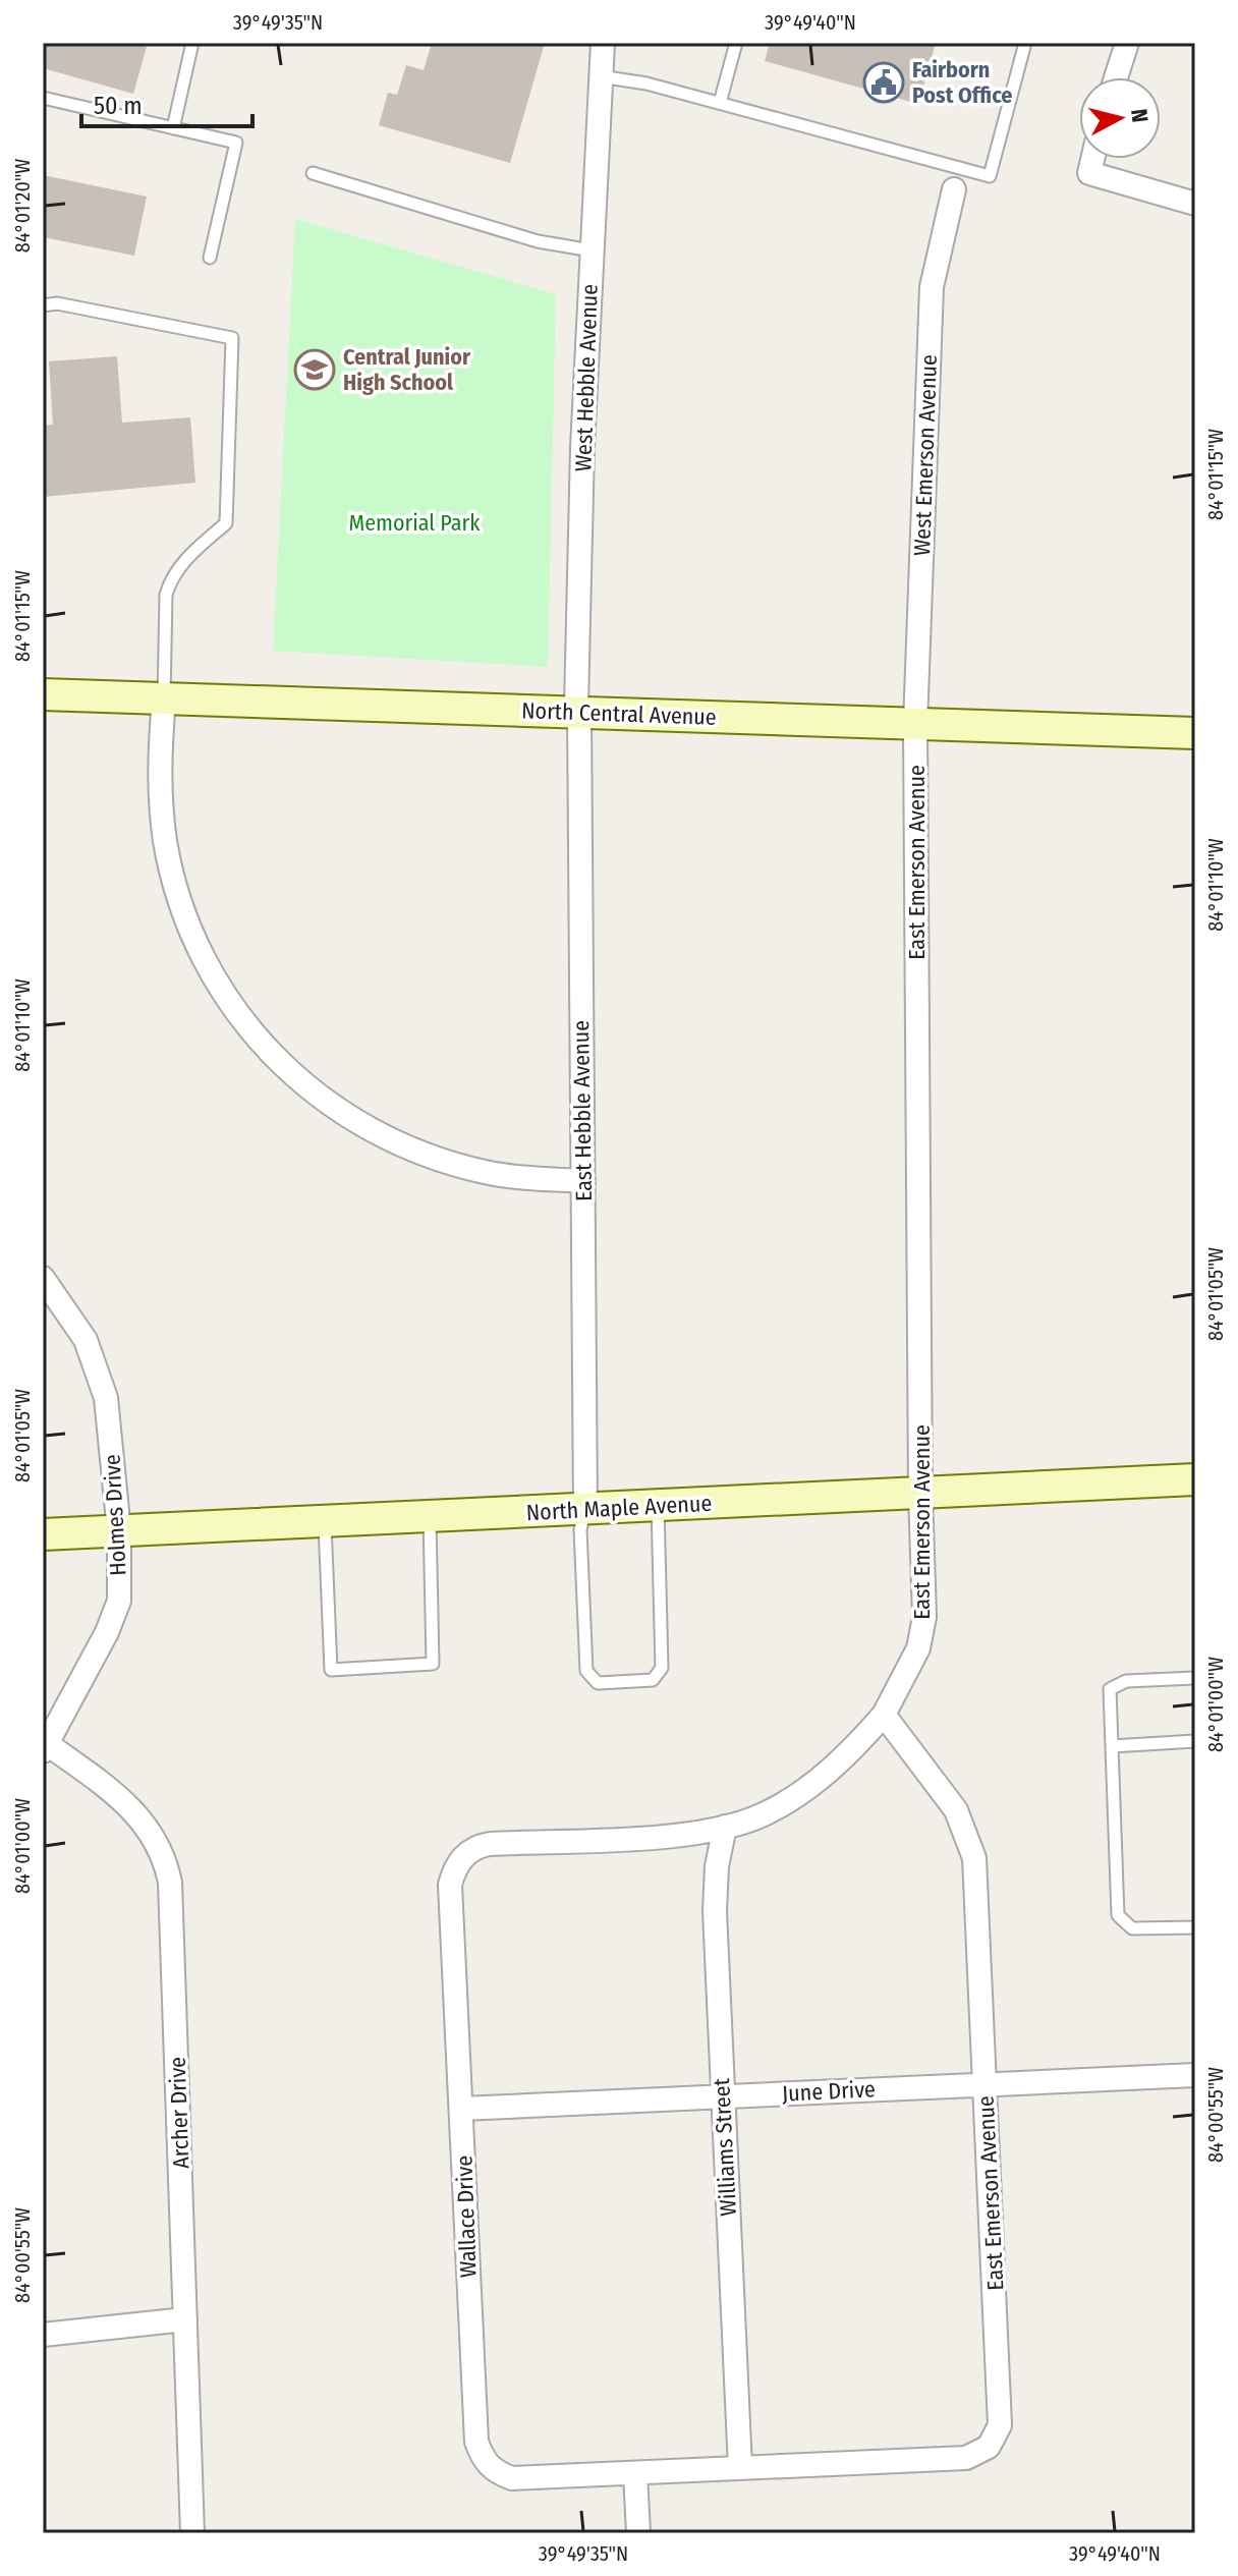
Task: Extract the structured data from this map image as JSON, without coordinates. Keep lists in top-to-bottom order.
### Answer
{
  "streets": {
    "main road": ["North Central Avenue", "North Maple Avenue"],
    "street": [
      "West Hebble Avenue",
      "West Emerson Avenue",
      "East Emerson Avenue",
      "East Hebble Avenue",
      "Holmes Drive",
      "June Drive",
      "Archer Drive",
      "Williams Street",
      "Wallace Drive"
    ]
  },
  "crossings": [
    ["West Hebble Avenue", "North Central Avenue"],
    ["West Hebble Avenue", "East Hebble Avenue"],
    ["West Emerson Avenue", "North Central Avenue"],
    ["West Emerson Avenue", "East Emerson Avenue"],
    ["North Central Avenue", "East Emerson Avenue"],
    ["North Central Avenue", "East Hebble Avenue"],
    ["East Emerson Avenue", "North Maple Avenue"],
    ["East Emerson Avenue", "June Drive"],
    ["East Emerson Avenue", "Wallace Drive"],
    ["East Hebble Avenue", "North Maple Avenue"],
    ["North Maple Avenue", "Holmes Drive"],
    ["Holmes Drive", "Archer Drive"],
    ["June Drive", "Williams Street"],
    ["June Drive", "Wallace Drive"],
    ["Williams Street", "Wallace Drive"]
  ],
  "parks": ["Memorial Park"],
  "places": {
    "public building": ["Fairborn Post Office"],
    "school or university": ["Central Junior High School"]
  },
  "scale_bar": "50 m",
  "north": "right",
  "coordinates": [
    "39°49'35\"N",
    "39°49'40\"N",
    "84°01'20\"W",
    "84°01'15\"W",
    "84°01'10\"W",
    "84°01'05\"W",
    "84°01'00\"W",
    "84°00'55\"W"
  ]
}
